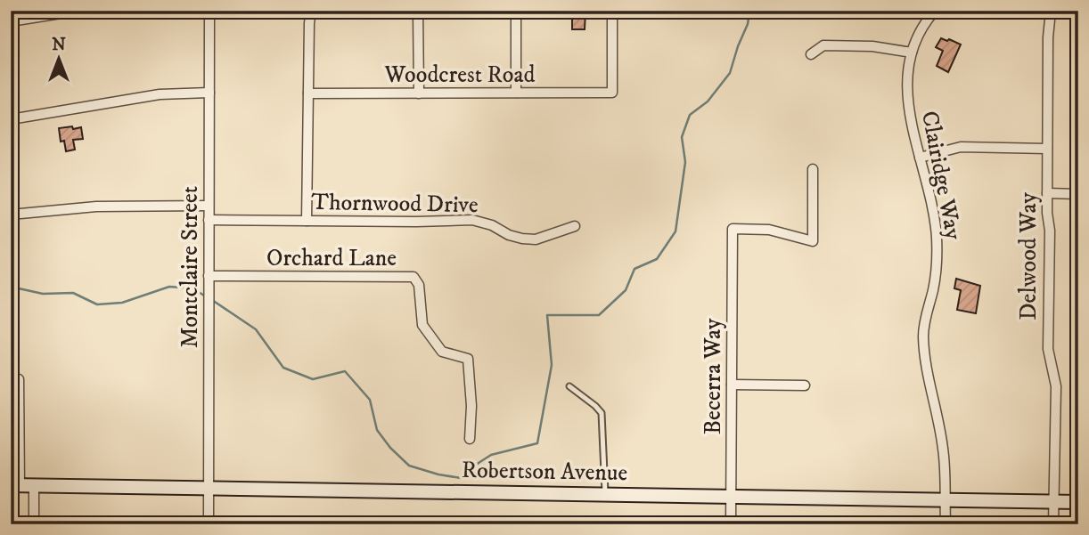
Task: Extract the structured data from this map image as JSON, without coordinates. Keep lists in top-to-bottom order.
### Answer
{
  "streets": {
    "street": [
      "Woodcrest Road",
      "Clairidge Way",
      "Thornwood Drive",
      "Delwood Way",
      "Orchard Lane",
      "Montclaire Street",
      "Becerra Way",
      "Robertson Avenue"
    ]
  },
  "crossings": [
    ["Clairidge Way", "Robertson Avenue"],
    ["Thornwood Drive", "Montclaire Street"],
    ["Delwood Way", "Robertson Avenue"],
    ["Orchard Lane", "Montclaire Street"],
    ["Montclaire Street", "Robertson Avenue"],
    ["Becerra Way", "Robertson Avenue"]
  ],
  "north": "top"
}
